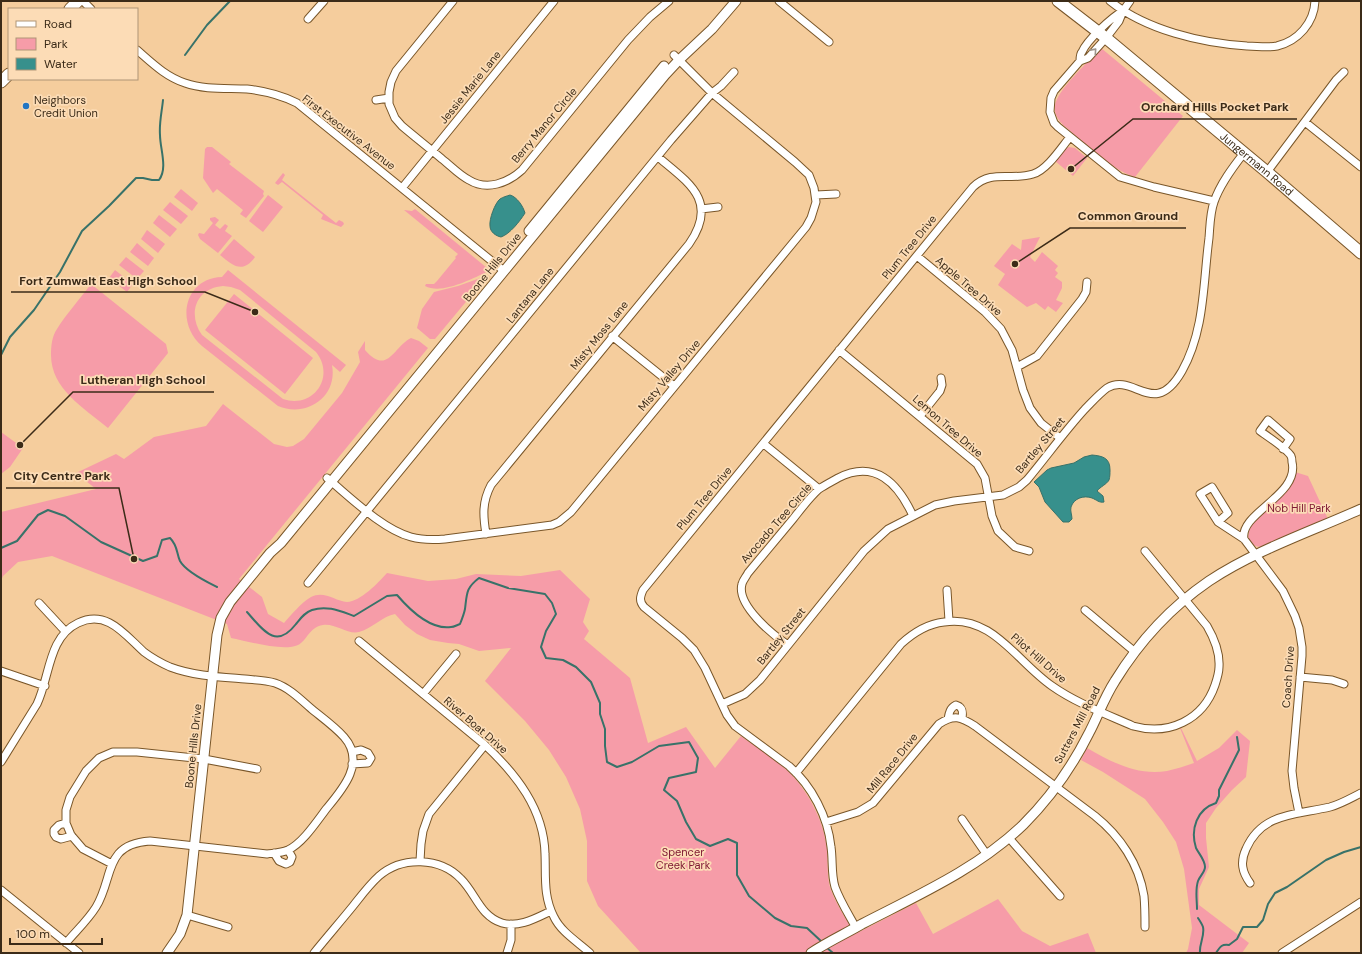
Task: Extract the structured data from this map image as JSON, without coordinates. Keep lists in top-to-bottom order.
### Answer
{
  "streets": {
    "main road": ["Jungermann Road"],
    "street": [
      "Jessie Marie Lane",
      "Berry Manor Circle",
      "First Executive Avenue",
      "Plum Tree Drive",
      "Boone Hills Drive",
      "Apple Tree Drive",
      "Lantana Lane",
      "Misty Moss Lane",
      "Misty Valley Drive",
      "Lemon Tree Drive",
      "Bartley Street",
      "Avocado Tree Circle",
      "Pilot Hill Drive",
      "Coach Drive",
      "River Boat Drive",
      "Sutters Mill Road",
      "Mill Race Drive"
    ]
  },
  "crossings": [
    ["Jessie Marie Lane", "Berry Manor Circle"],
    ["Jessie Marie Lane", "First Executive Avenue"],
    ["First Executive Avenue", "Boone Hills Drive"],
    ["Jungermann Road", "Bartley Street"],
    ["Plum Tree Drive", "Apple Tree Drive"],
    ["Plum Tree Drive", "Lemon Tree Drive"],
    ["Plum Tree Drive", "Bartley Street"],
    ["Plum Tree Drive", "Pilot Hill Drive"],
    ["Plum Tree Drive", "Sutters Mill Road"],
    ["Plum Tree Drive", "Mill Race Drive"],
    ["Boone Hills Drive", "Misty Valley Drive"],
    ["Apple Tree Drive", "Bartley Street"],
    ["Lantana Lane", "Misty Moss Lane"],
    ["Lantana Lane", "Misty Valley Drive"],
    ["Misty Moss Lane", "Misty Valley Drive"],
    ["Lemon Tree Drive", "Bartley Street"],
    ["Bartley Street", "Avocado Tree Circle"],
    ["Pilot Hill Drive", "Sutters Mill Road"],
    ["Coach Drive", "Sutters Mill Road"],
    ["Sutters Mill Road", "Mill Race Drive"]
  ],
  "parks": ["Nob Hill Park", "Spencer Creek Park"],
  "places": [
    "Neighbors Credit Union",
    "Orchard Hills Pocket Park",
    "Common Ground",
    "Fort Zumwalt East High School",
    "Lutheran High School",
    "City Centre Park"
  ],
  "legend": ["Road", "Park", "Water"],
  "scale_bar": "100 m"
}
